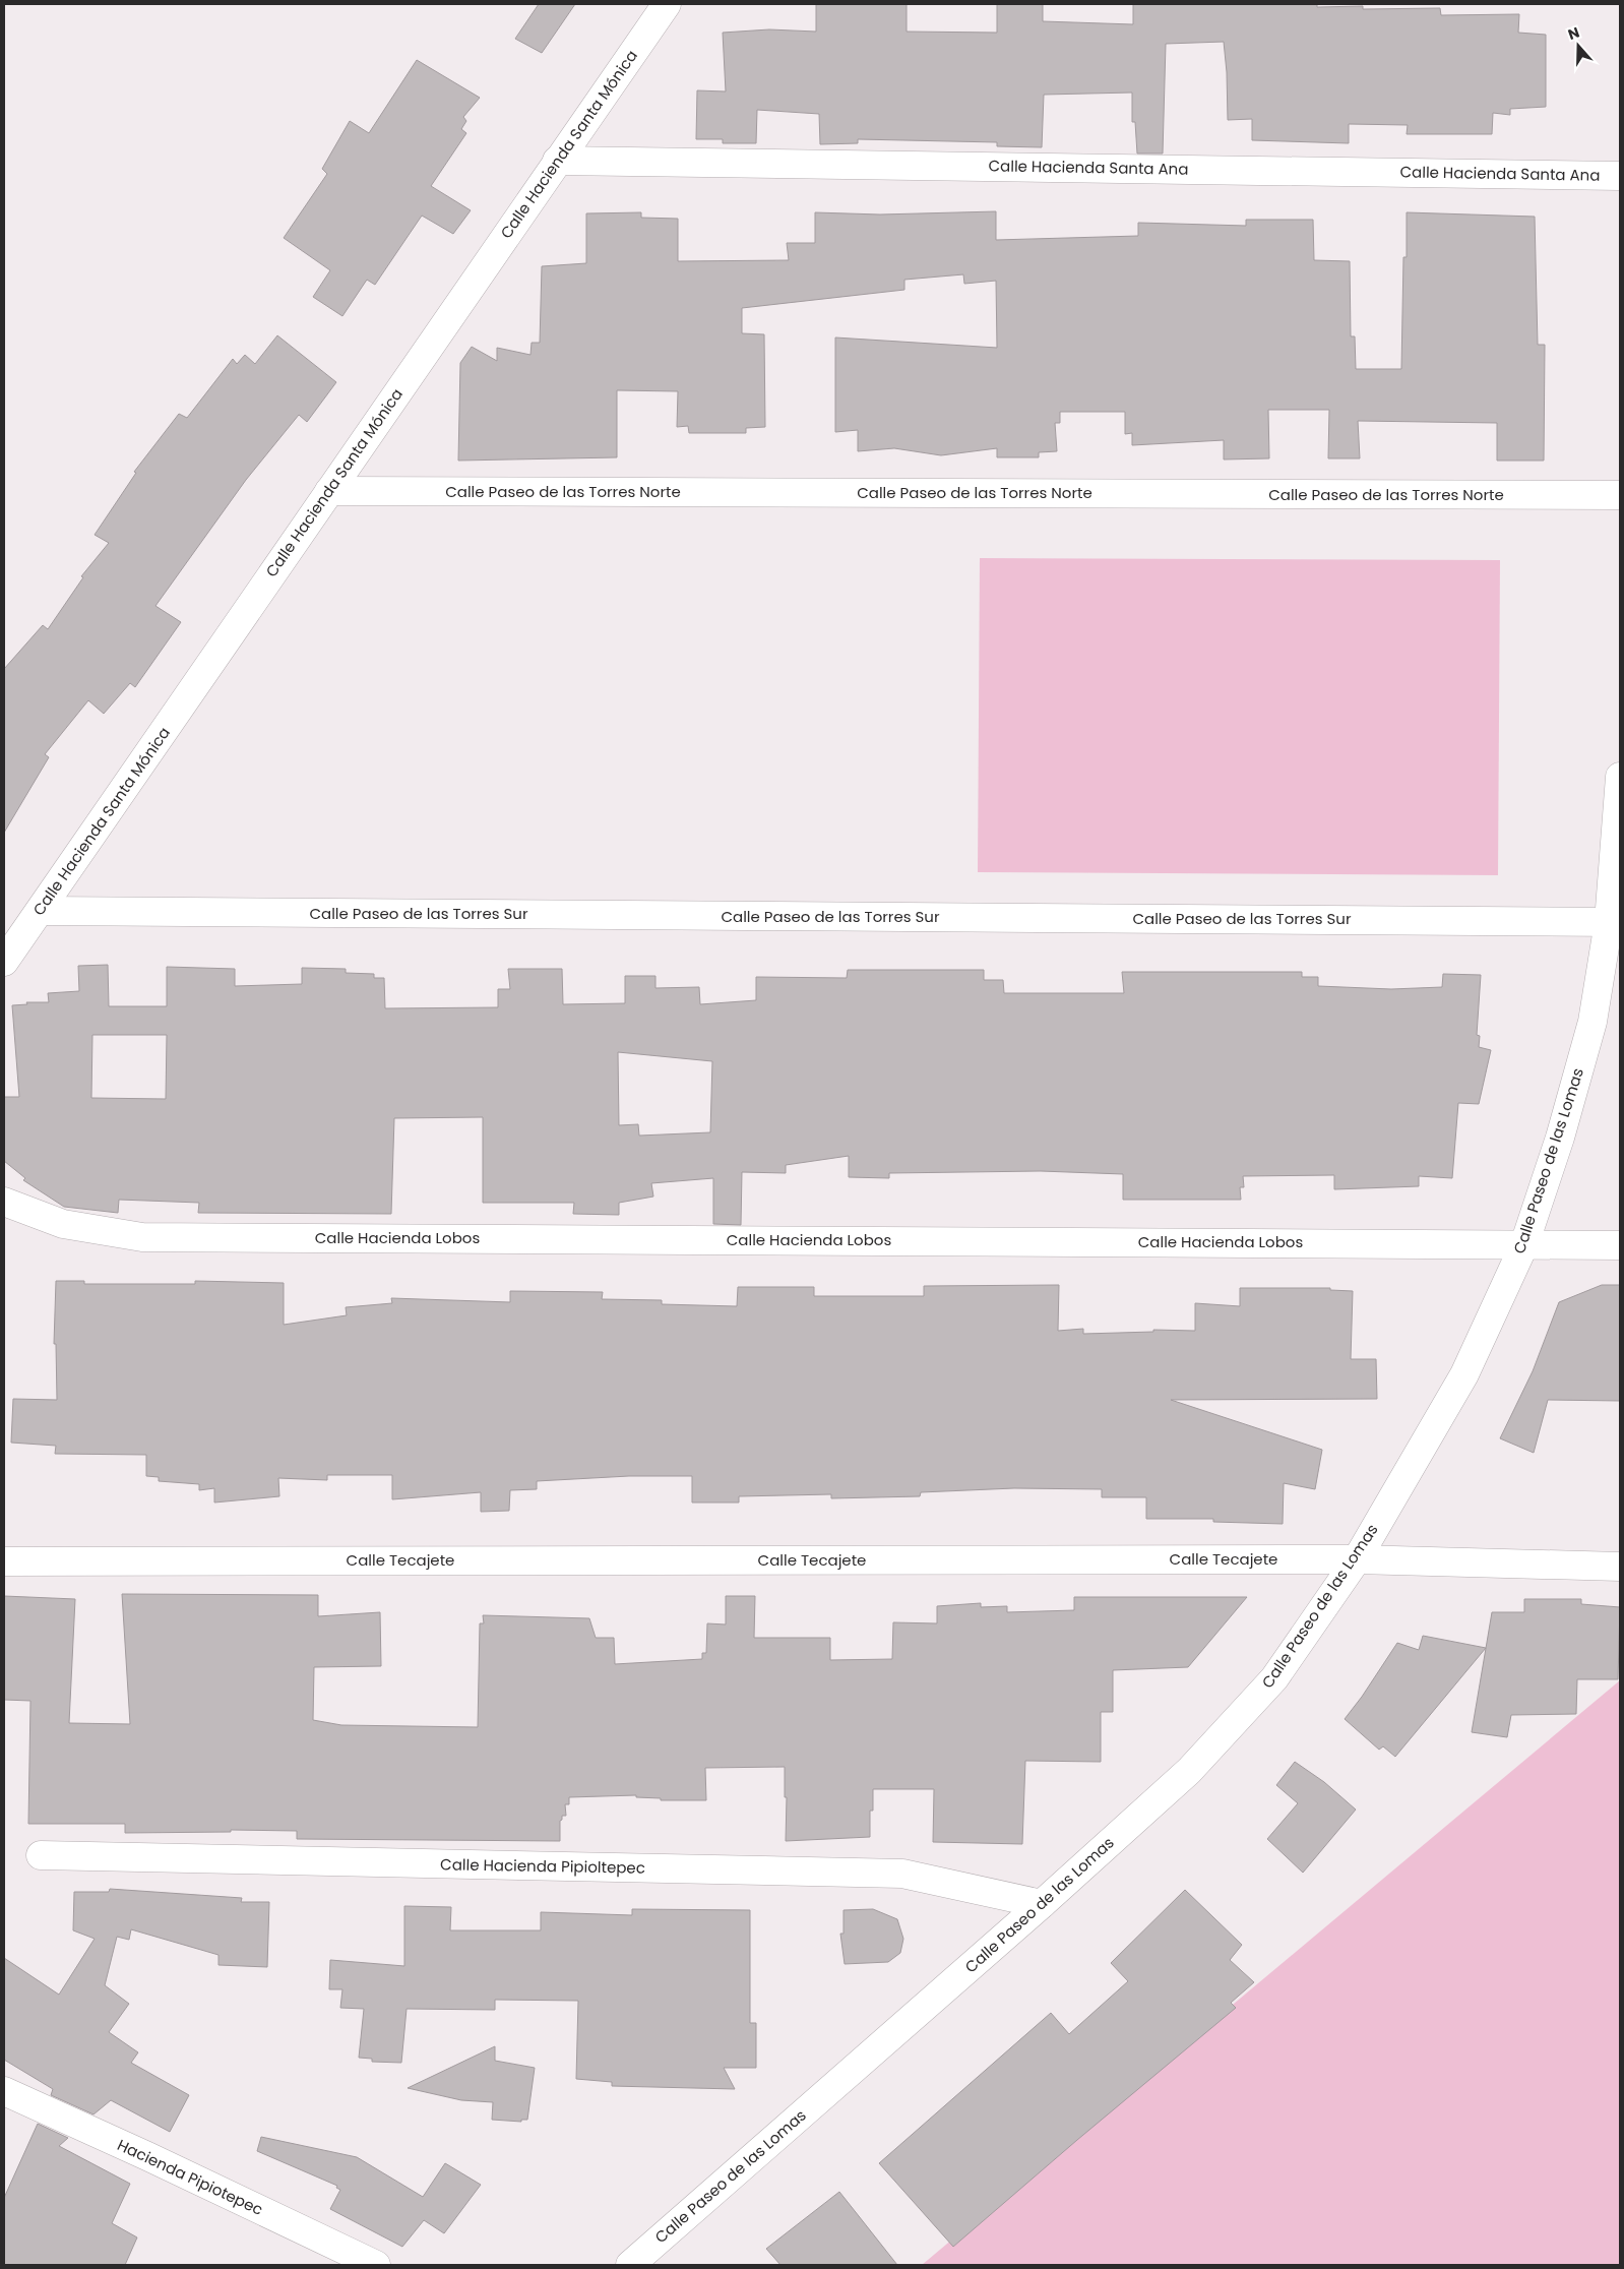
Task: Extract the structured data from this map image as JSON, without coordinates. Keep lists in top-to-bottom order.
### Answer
{
  "streets": {
    "street": [
      "Calle Hacienda Santa Mónica",
      "Calle Hacienda Santa Ana",
      "Calle Paseo de las Torres Norte",
      "Calle Paseo de las Torres Sur",
      "Calle Paseo de las Lomas",
      "Calle Hacienda Lobos",
      "Calle Tecajete",
      "Calle Hacienda Pipioltepec",
      "Hacienda Pipiotepec"
    ]
  },
  "crossings": [
    ["Calle Hacienda Santa Mónica", "Calle Hacienda Santa Ana"],
    ["Calle Hacienda Santa Mónica", "Calle Paseo de las Torres Norte"],
    ["Calle Hacienda Santa Mónica", "Calle Paseo de las Torres Sur"],
    ["Calle Paseo de las Torres Sur", "Calle Paseo de las Lomas"],
    ["Calle Paseo de las Lomas", "Calle Hacienda Lobos"],
    ["Calle Paseo de las Lomas", "Calle Tecajete"],
    ["Calle Paseo de las Lomas", "Calle Hacienda Pipioltepec"]
  ],
  "north": "top"
}
